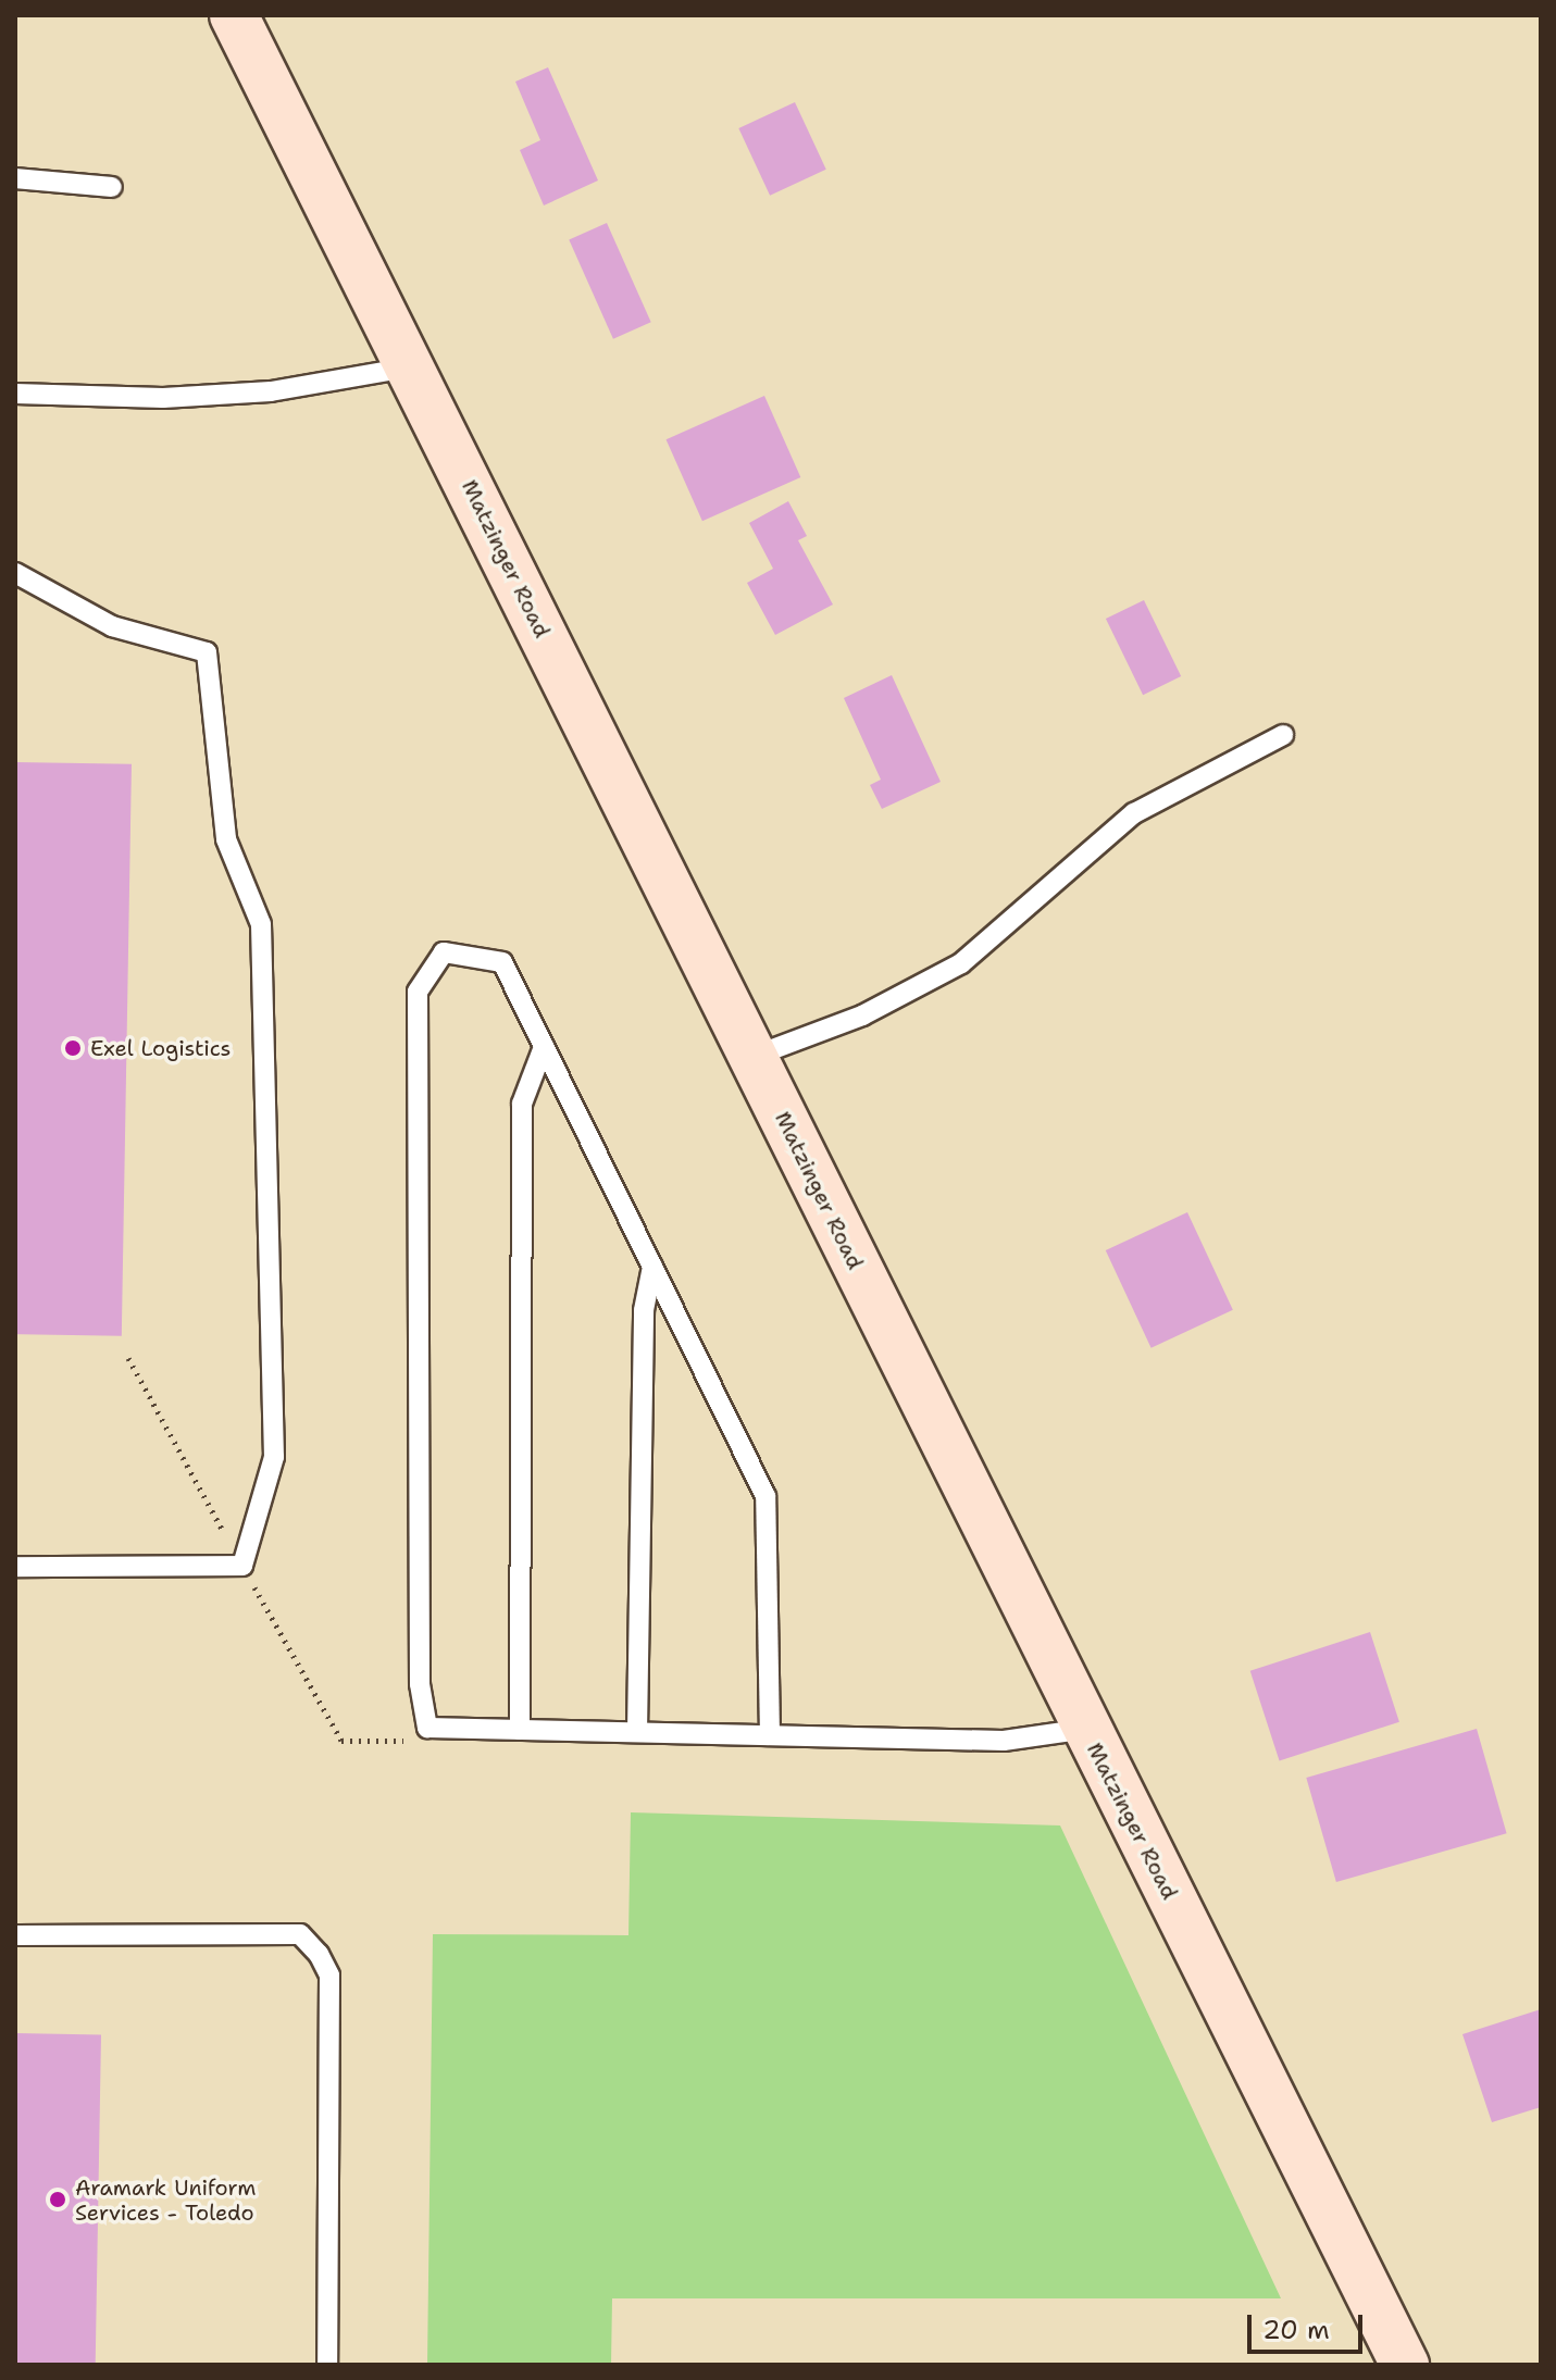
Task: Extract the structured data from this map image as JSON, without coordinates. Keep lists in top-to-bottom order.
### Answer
{
  "streets": {
    "street": ["Matzinger Road"]
  },
  "places": ["Exel Logistics", "Aramark Uniform Services - Toledo"],
  "scale_bar": "20 m"
}
